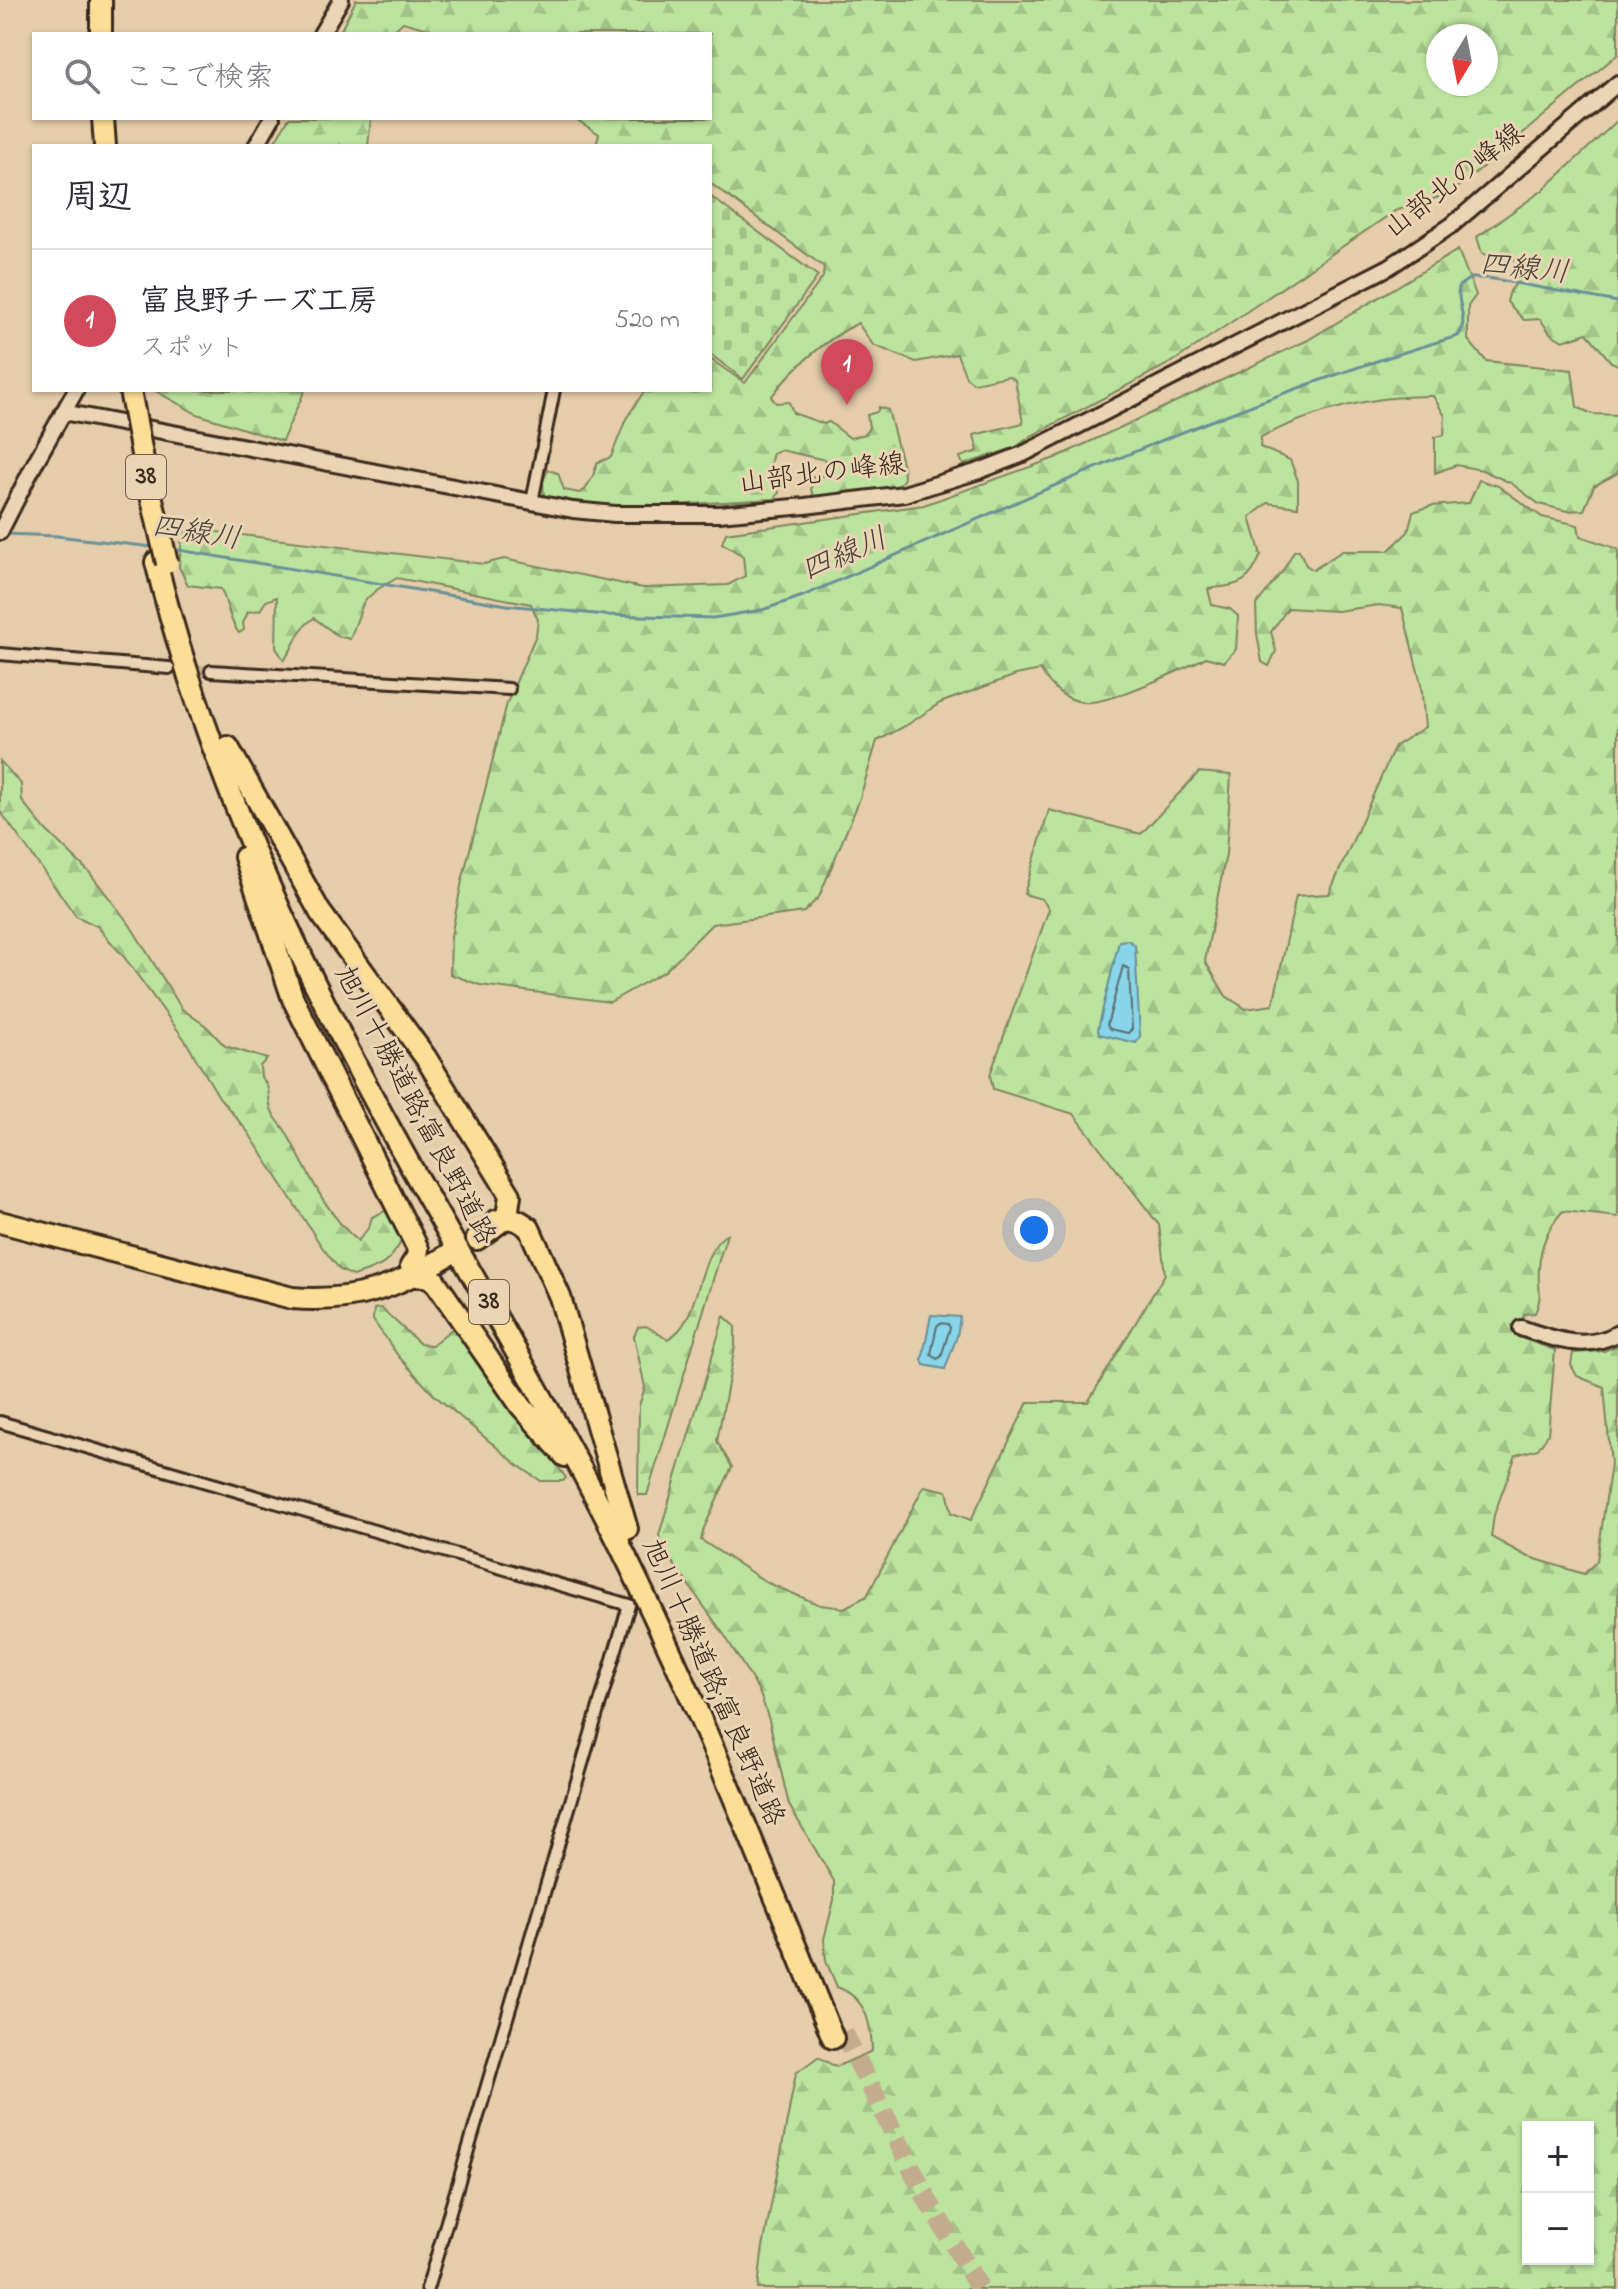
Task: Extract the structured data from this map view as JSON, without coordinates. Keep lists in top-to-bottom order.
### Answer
{
  "streets": {
    "highway": ["38", "旭川十勝道路;富良野道路"],
    "main road": ["山部北の峰線"]
  },
  "crossings": [
    ["38", "旭川十勝道路;富良野道路"]
  ],
  "water": ["四線川"],
  "north": "bottom",
  "page": {
    "search": "ここで検索",
    "heading": "周辺",
    "list": [
      {
        "mark": "1",
        "name": "富良野チーズ工房",
        "note": "スポット",
        "value": "520 m"
      }
    ],
    "pins": "1",
    "map_buttons": ["+", "−"]
  }
}
